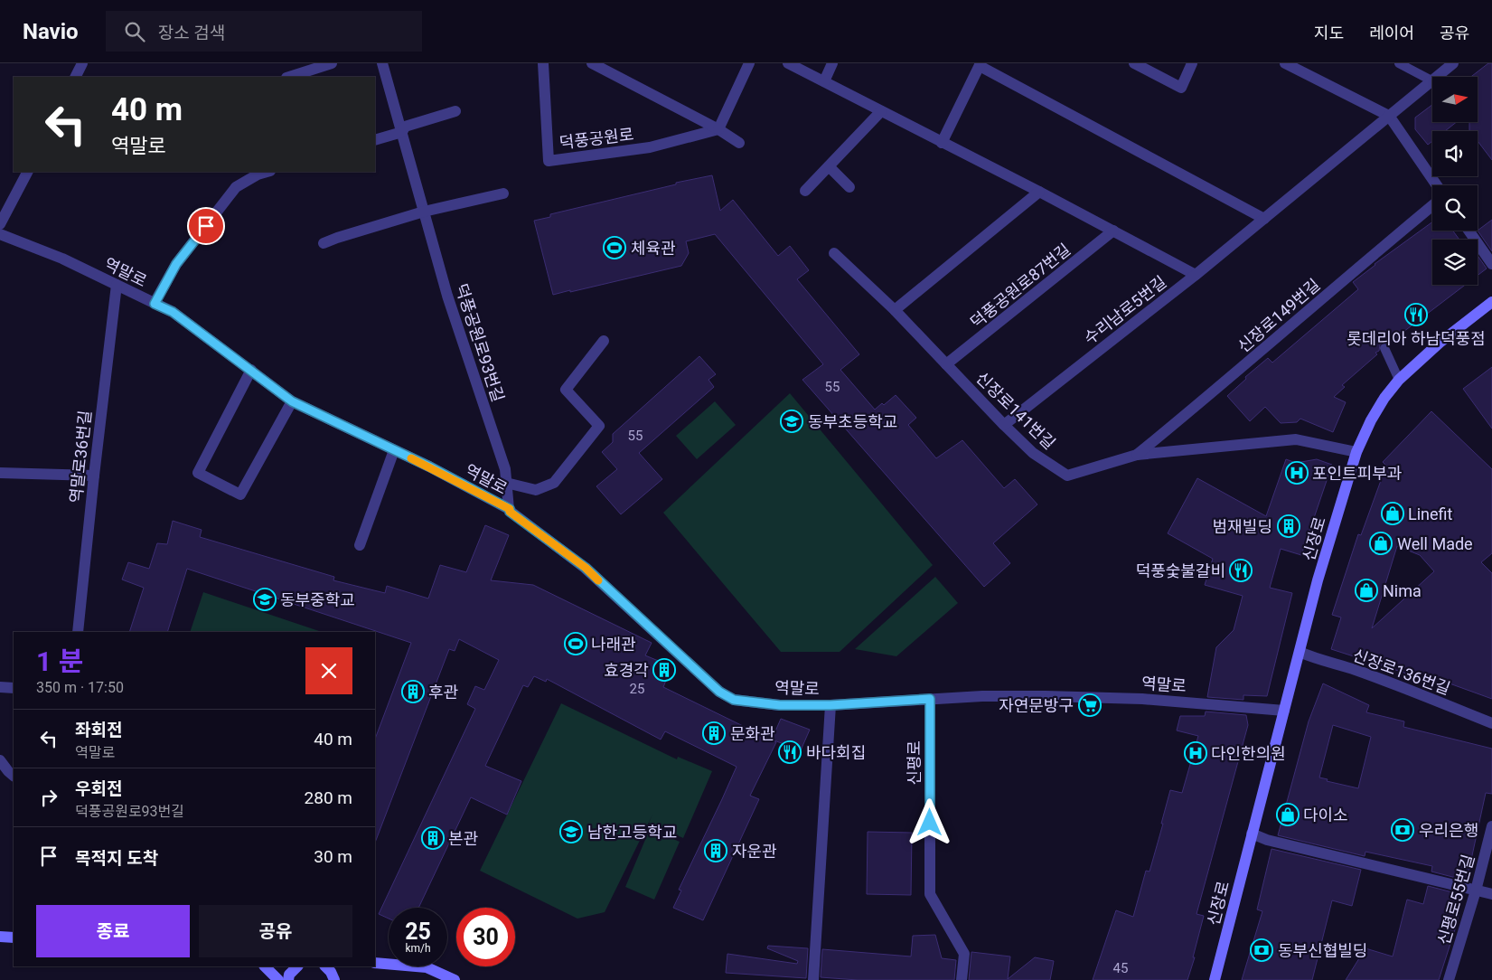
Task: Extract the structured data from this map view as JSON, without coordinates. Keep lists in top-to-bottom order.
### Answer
{
  "streets": {
    "street": [
      "덕풍공원로",
      "역말로",
      "덕풍공원로87번길",
      "수리남로5번길",
      "신장로149번길",
      "덕풍공원로93번길",
      "신장로141번길",
      "역말로36번길",
      "신장로",
      "신장로136번길",
      "신평로",
      "신평로55번길"
    ]
  },
  "crossings": [
    ["역말로", "덕풍공원로93번길"],
    ["역말로", "역말로36번길"],
    ["역말로", "신장로"],
    ["역말로", "신평로"],
    ["덕풍공원로87번길", "신장로141번길"],
    ["수리남로5번길", "신장로141번길"],
    ["신장로149번길", "신장로141번길"],
    ["신장로141번길", "신장로"],
    ["신장로", "신장로136번길"]
  ],
  "places": {
    "sports": ["체육관", "나래관"],
    "restaurant": ["롯데리아 하남덕풍점", "덕풍숯불갈비", "바다회집"],
    "school or university": ["동부초등학교", "동부중학교", "남한고등학교"],
    "hospital": ["포인트피부과", "다인한의원"],
    "shop": [
      "Linefit",
      "Well Made",
      "Nima",
      "다이소"
    ],
    "building": [
      "범재빌딩",
      "효경각",
      "후관",
      "문화관",
      "본관",
      "자운관"
    ],
    "supermarket": ["자연문방구"],
    "bank": ["우리은행", "동부신협빌딩"]
  },
  "house_numbers": [
    "55",
    "55",
    "25",
    "45"
  ],
  "north": "right",
  "page": {
    "header": "Navio",
    "search": "장소 검색",
    "nav": ["지도", "레이어", "공유"],
    "turn": ["40 m", "역말로"],
    "heading": ["1 분", "350 m · 17:50"],
    "list": [
      {
        "name": "좌회전",
        "note": "역말로",
        "value": "40 m"
      },
      {
        "name": "우회전",
        "note": "덕풍공원로93번길",
        "value": "280 m"
      },
      {
        "name": "목적지 도착",
        "value": "30 m"
      }
    ],
    "buttons": ["종료", "공유"],
    "speed": "25 km/h",
    "limit": "30"
  }
}
